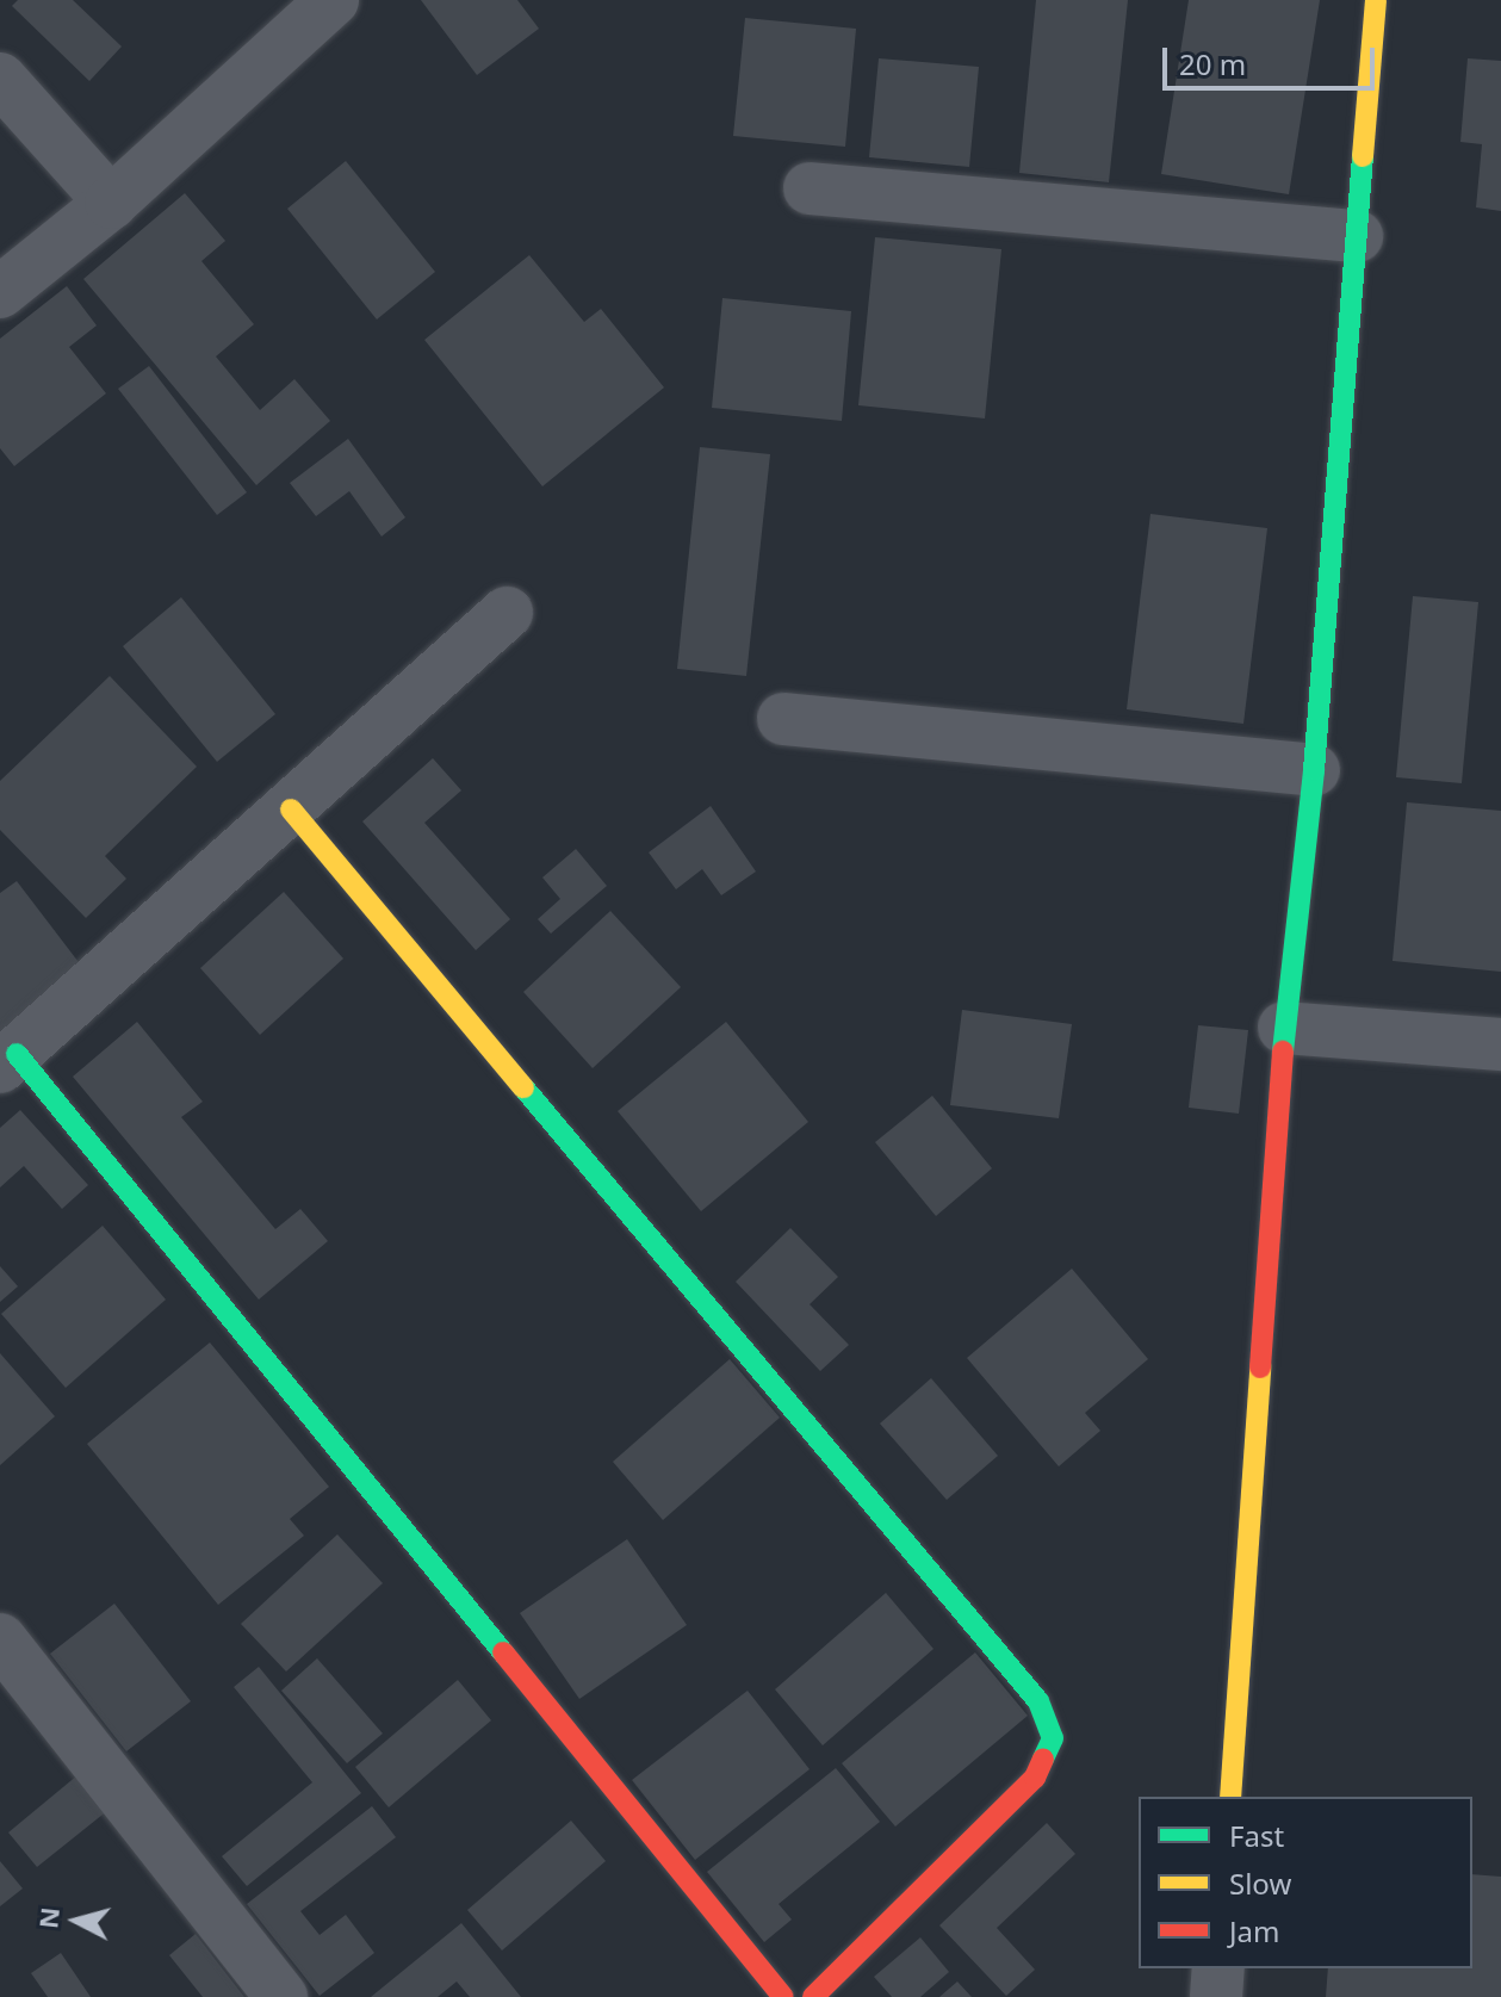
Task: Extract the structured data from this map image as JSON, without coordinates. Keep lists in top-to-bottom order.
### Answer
{
  "legend": ["Fast", "Slow", "Jam"],
  "scale_bar": "20 m",
  "north": "left"
}
